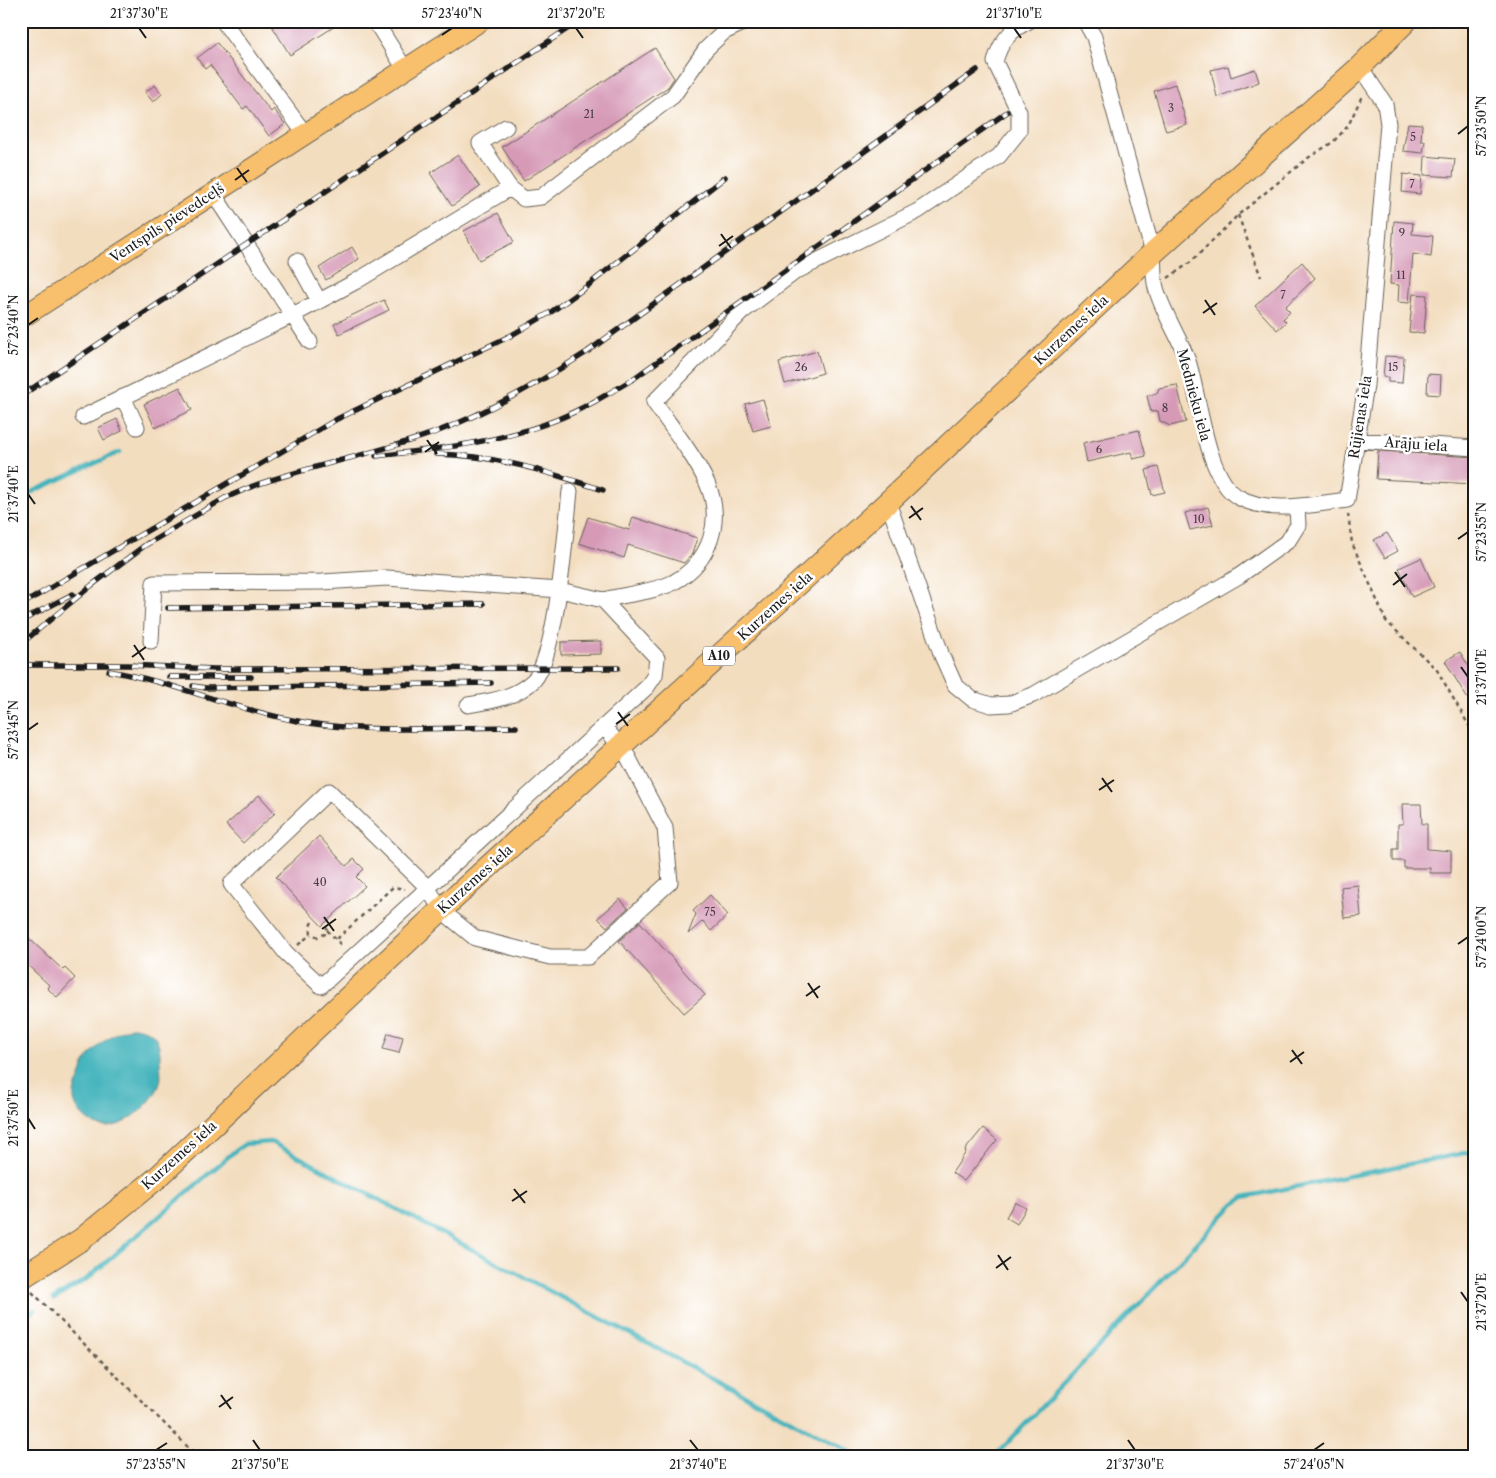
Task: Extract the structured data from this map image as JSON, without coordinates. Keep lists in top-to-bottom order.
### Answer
{
  "streets": {
    "highway": ["Kurzemes iela", "A10"],
    "main road": ["Ventspils pievedceļš"],
    "street": ["Mednieku iela", "Rūjienas iela", "Arāju iela"]
  },
  "crossings": [
    ["Kurzemes iela", "Mednieku iela"],
    ["Kurzemes iela", "Rūjienas iela"],
    ["Mednieku iela", "Rūjienas iela"],
    ["Rūjienas iela", "Arāju iela"]
  ],
  "house_numbers": [
    "3",
    "21",
    "5",
    "7",
    "9",
    "11",
    "7",
    "26",
    "15",
    "8",
    "6",
    "10",
    "40",
    "75"
  ],
  "coordinates": [
    "21°37'30\"E",
    "57°23'40\"N",
    "21°37'20\"E",
    "21°37'10\"E",
    "57°23'50\"N",
    "21°37'40\"E",
    "57°23'55\"N",
    "57°23'45\"N",
    "57°24'00\"N",
    "21°37'50\"E",
    "57°24'05\"N"
  ]
}
